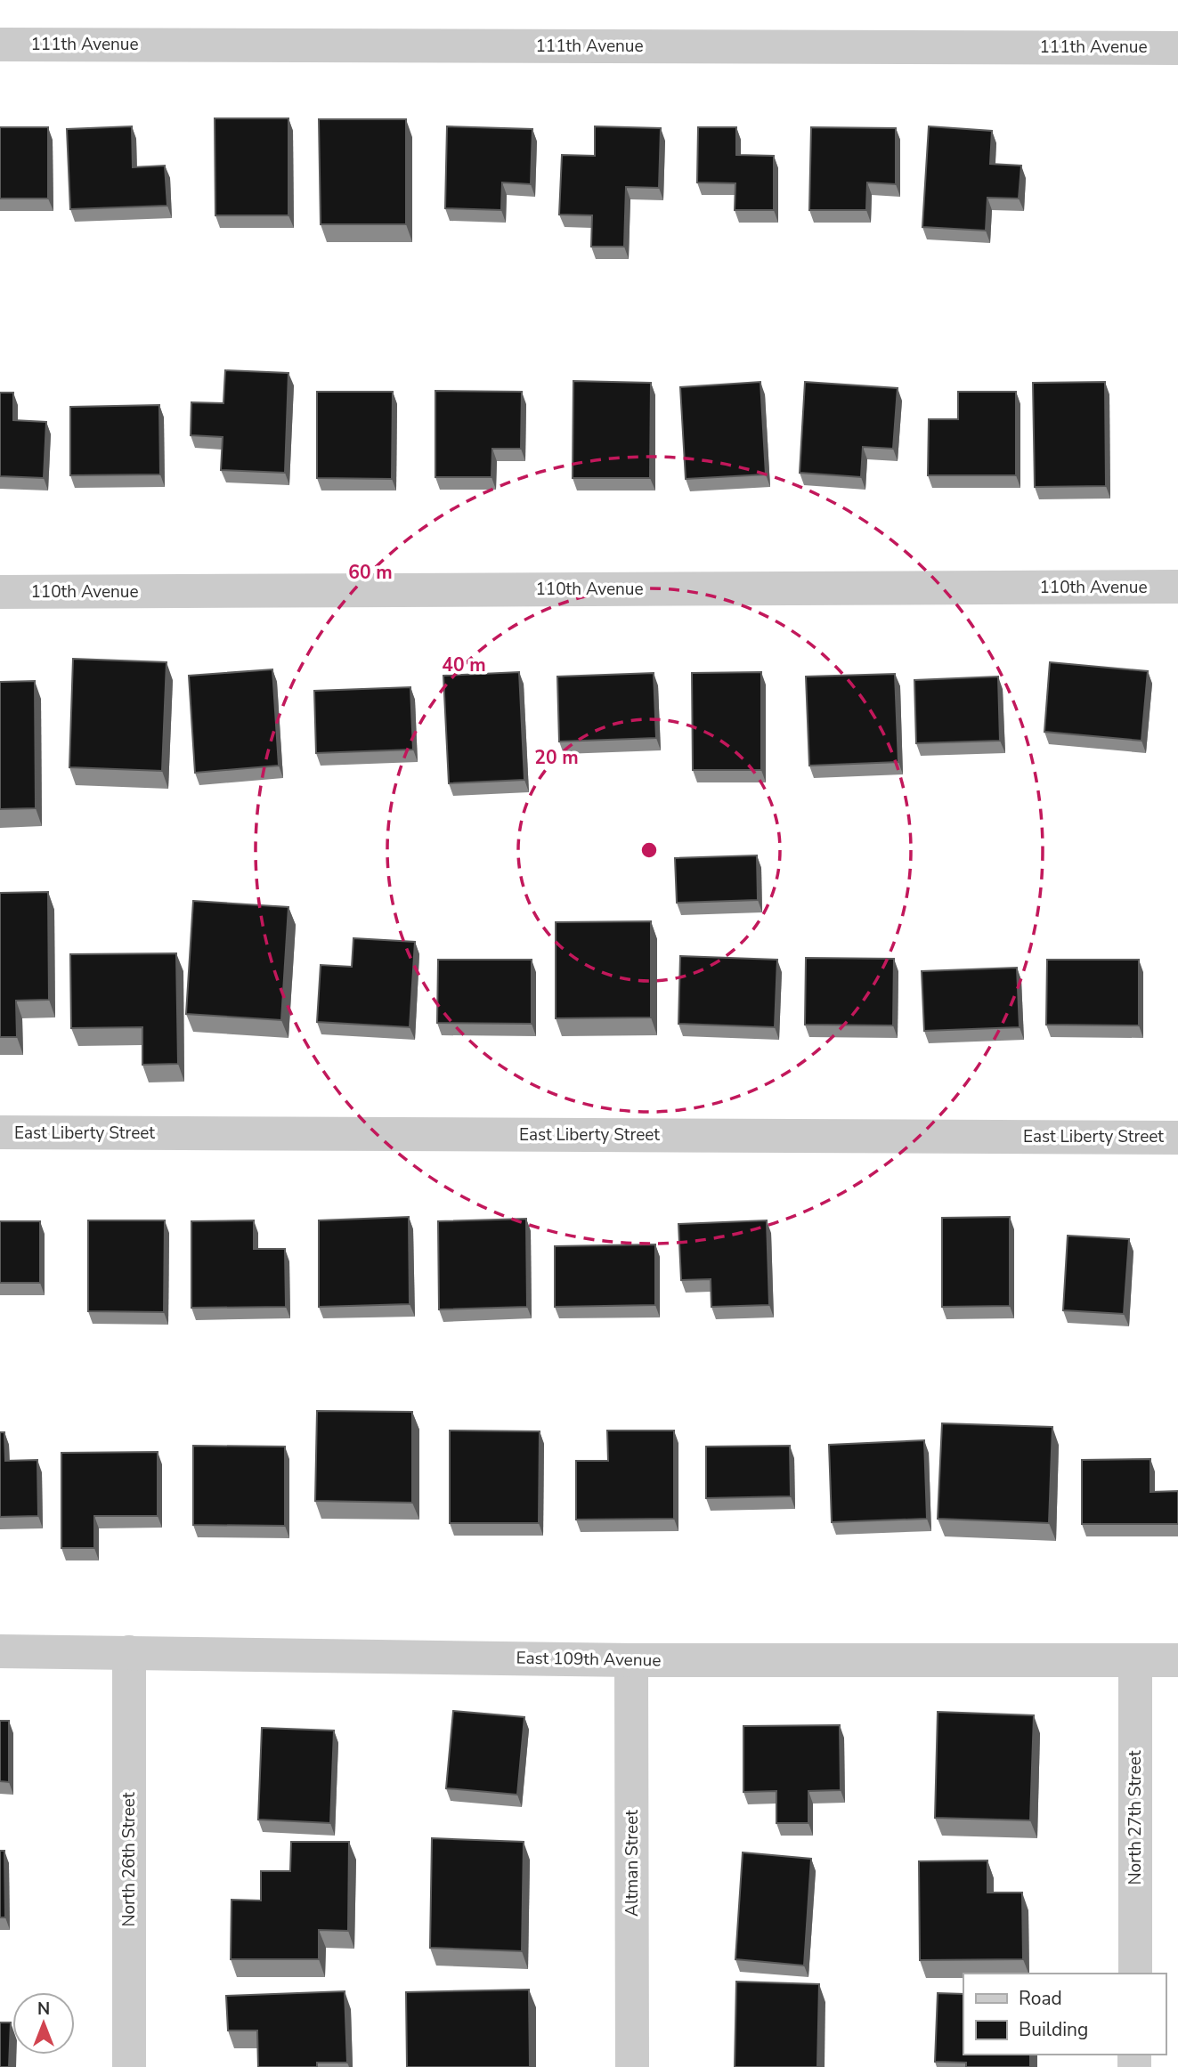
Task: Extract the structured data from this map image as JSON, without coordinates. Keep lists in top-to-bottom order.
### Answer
{
  "streets": {
    "street": [
      "111th Avenue",
      "110th Avenue",
      "East Liberty Street",
      "East 109th Avenue",
      "North 27th Street",
      "North 26th Street",
      "Altman Street"
    ]
  },
  "crossings": [
    ["East 109th Avenue", "North 27th Street"],
    ["East 109th Avenue", "North 26th Street"],
    ["East 109th Avenue", "Altman Street"]
  ],
  "legend": ["Road", "Building"],
  "north": "top",
  "rings": ["60 m", "40 m", "20 m"]
}
